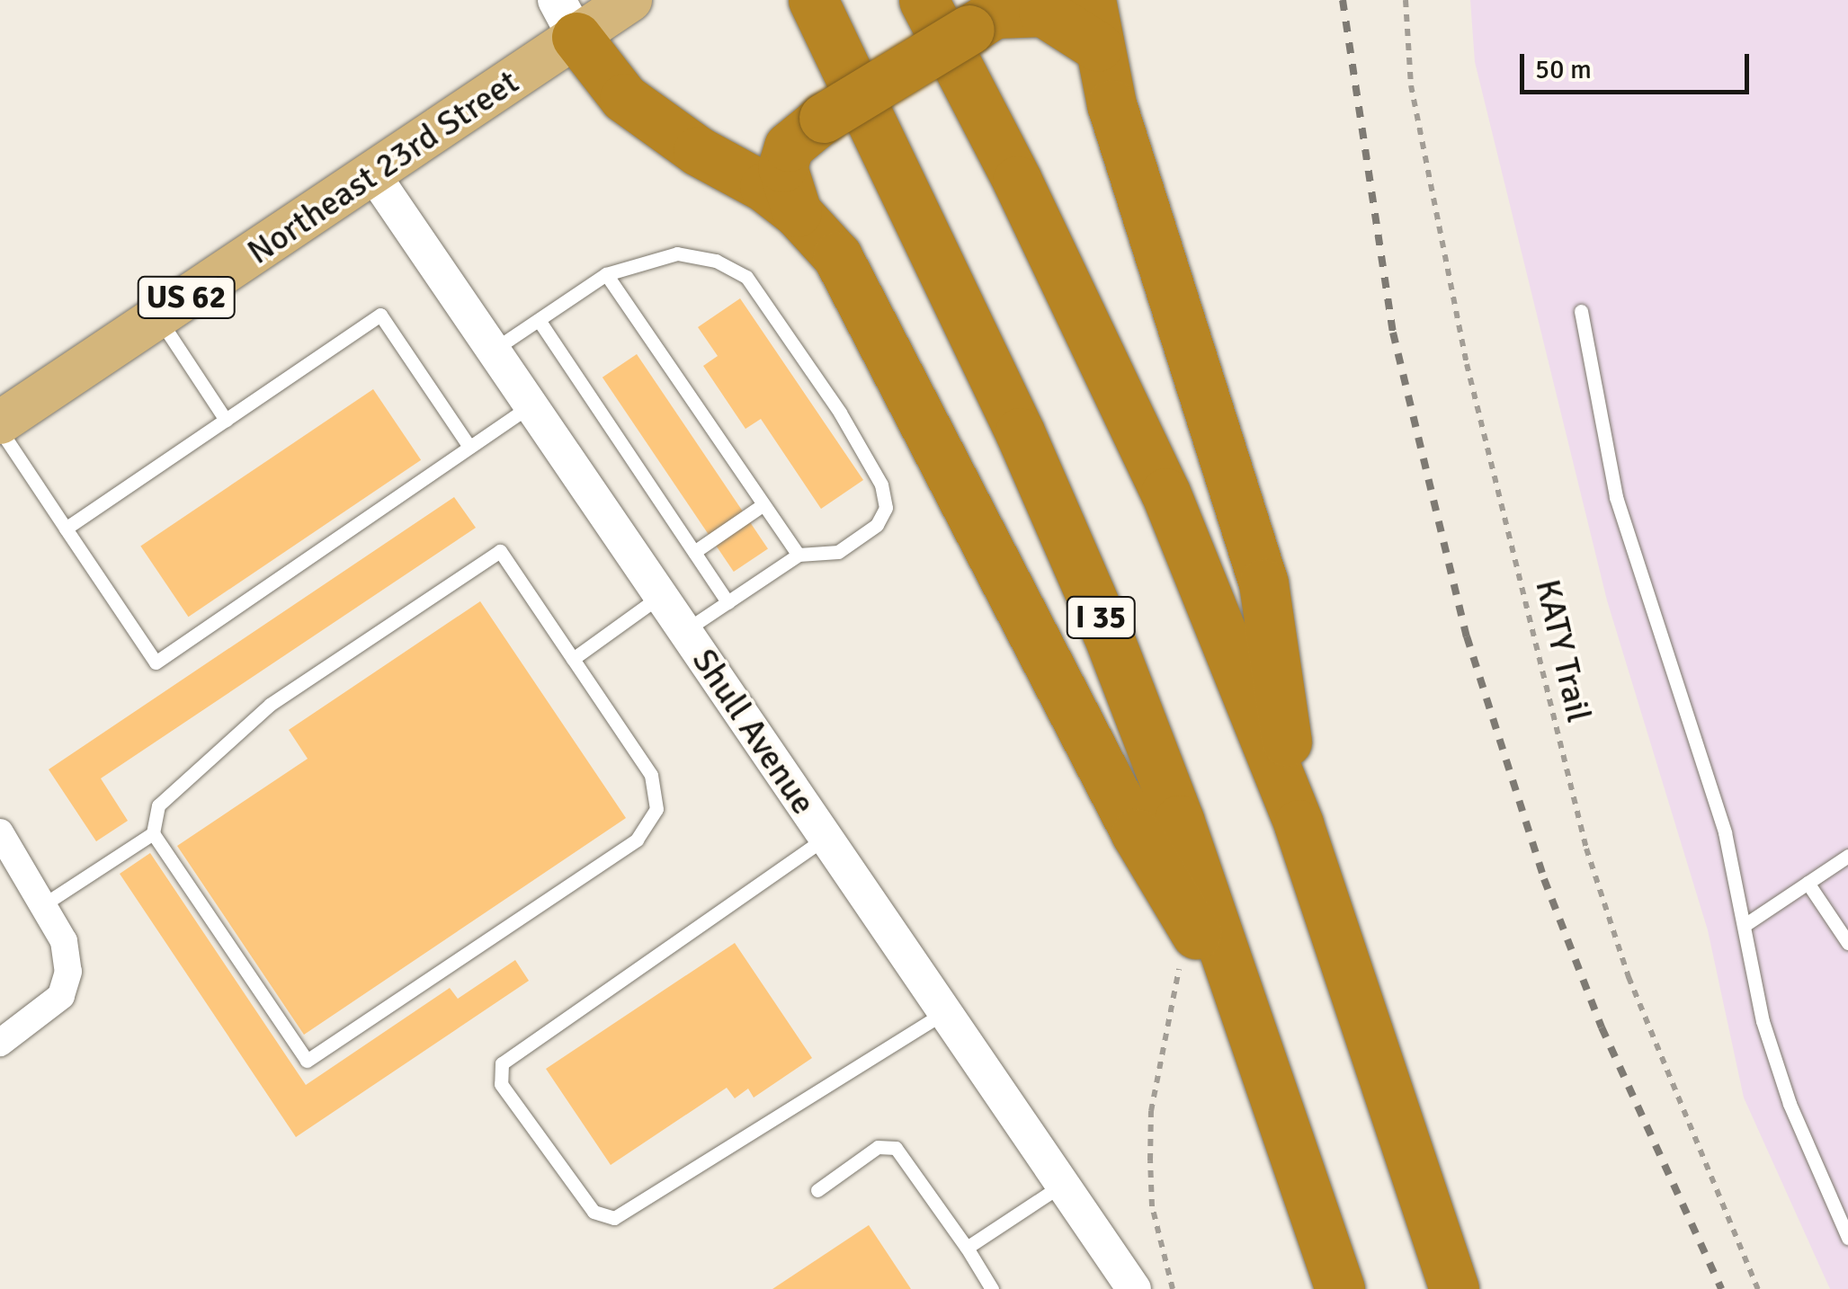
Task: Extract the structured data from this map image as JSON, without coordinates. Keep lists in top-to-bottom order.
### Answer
{
  "streets": {
    "highway": ["I 35"],
    "main road": ["Northeast 23rd Street", "US 62"],
    "street": ["Shull Avenue"],
    "path": ["KATY Trail"]
  },
  "crossings": [
    ["Northeast 23rd Street", "Shull Avenue"]
  ],
  "scale_bar": "50 m"
}
